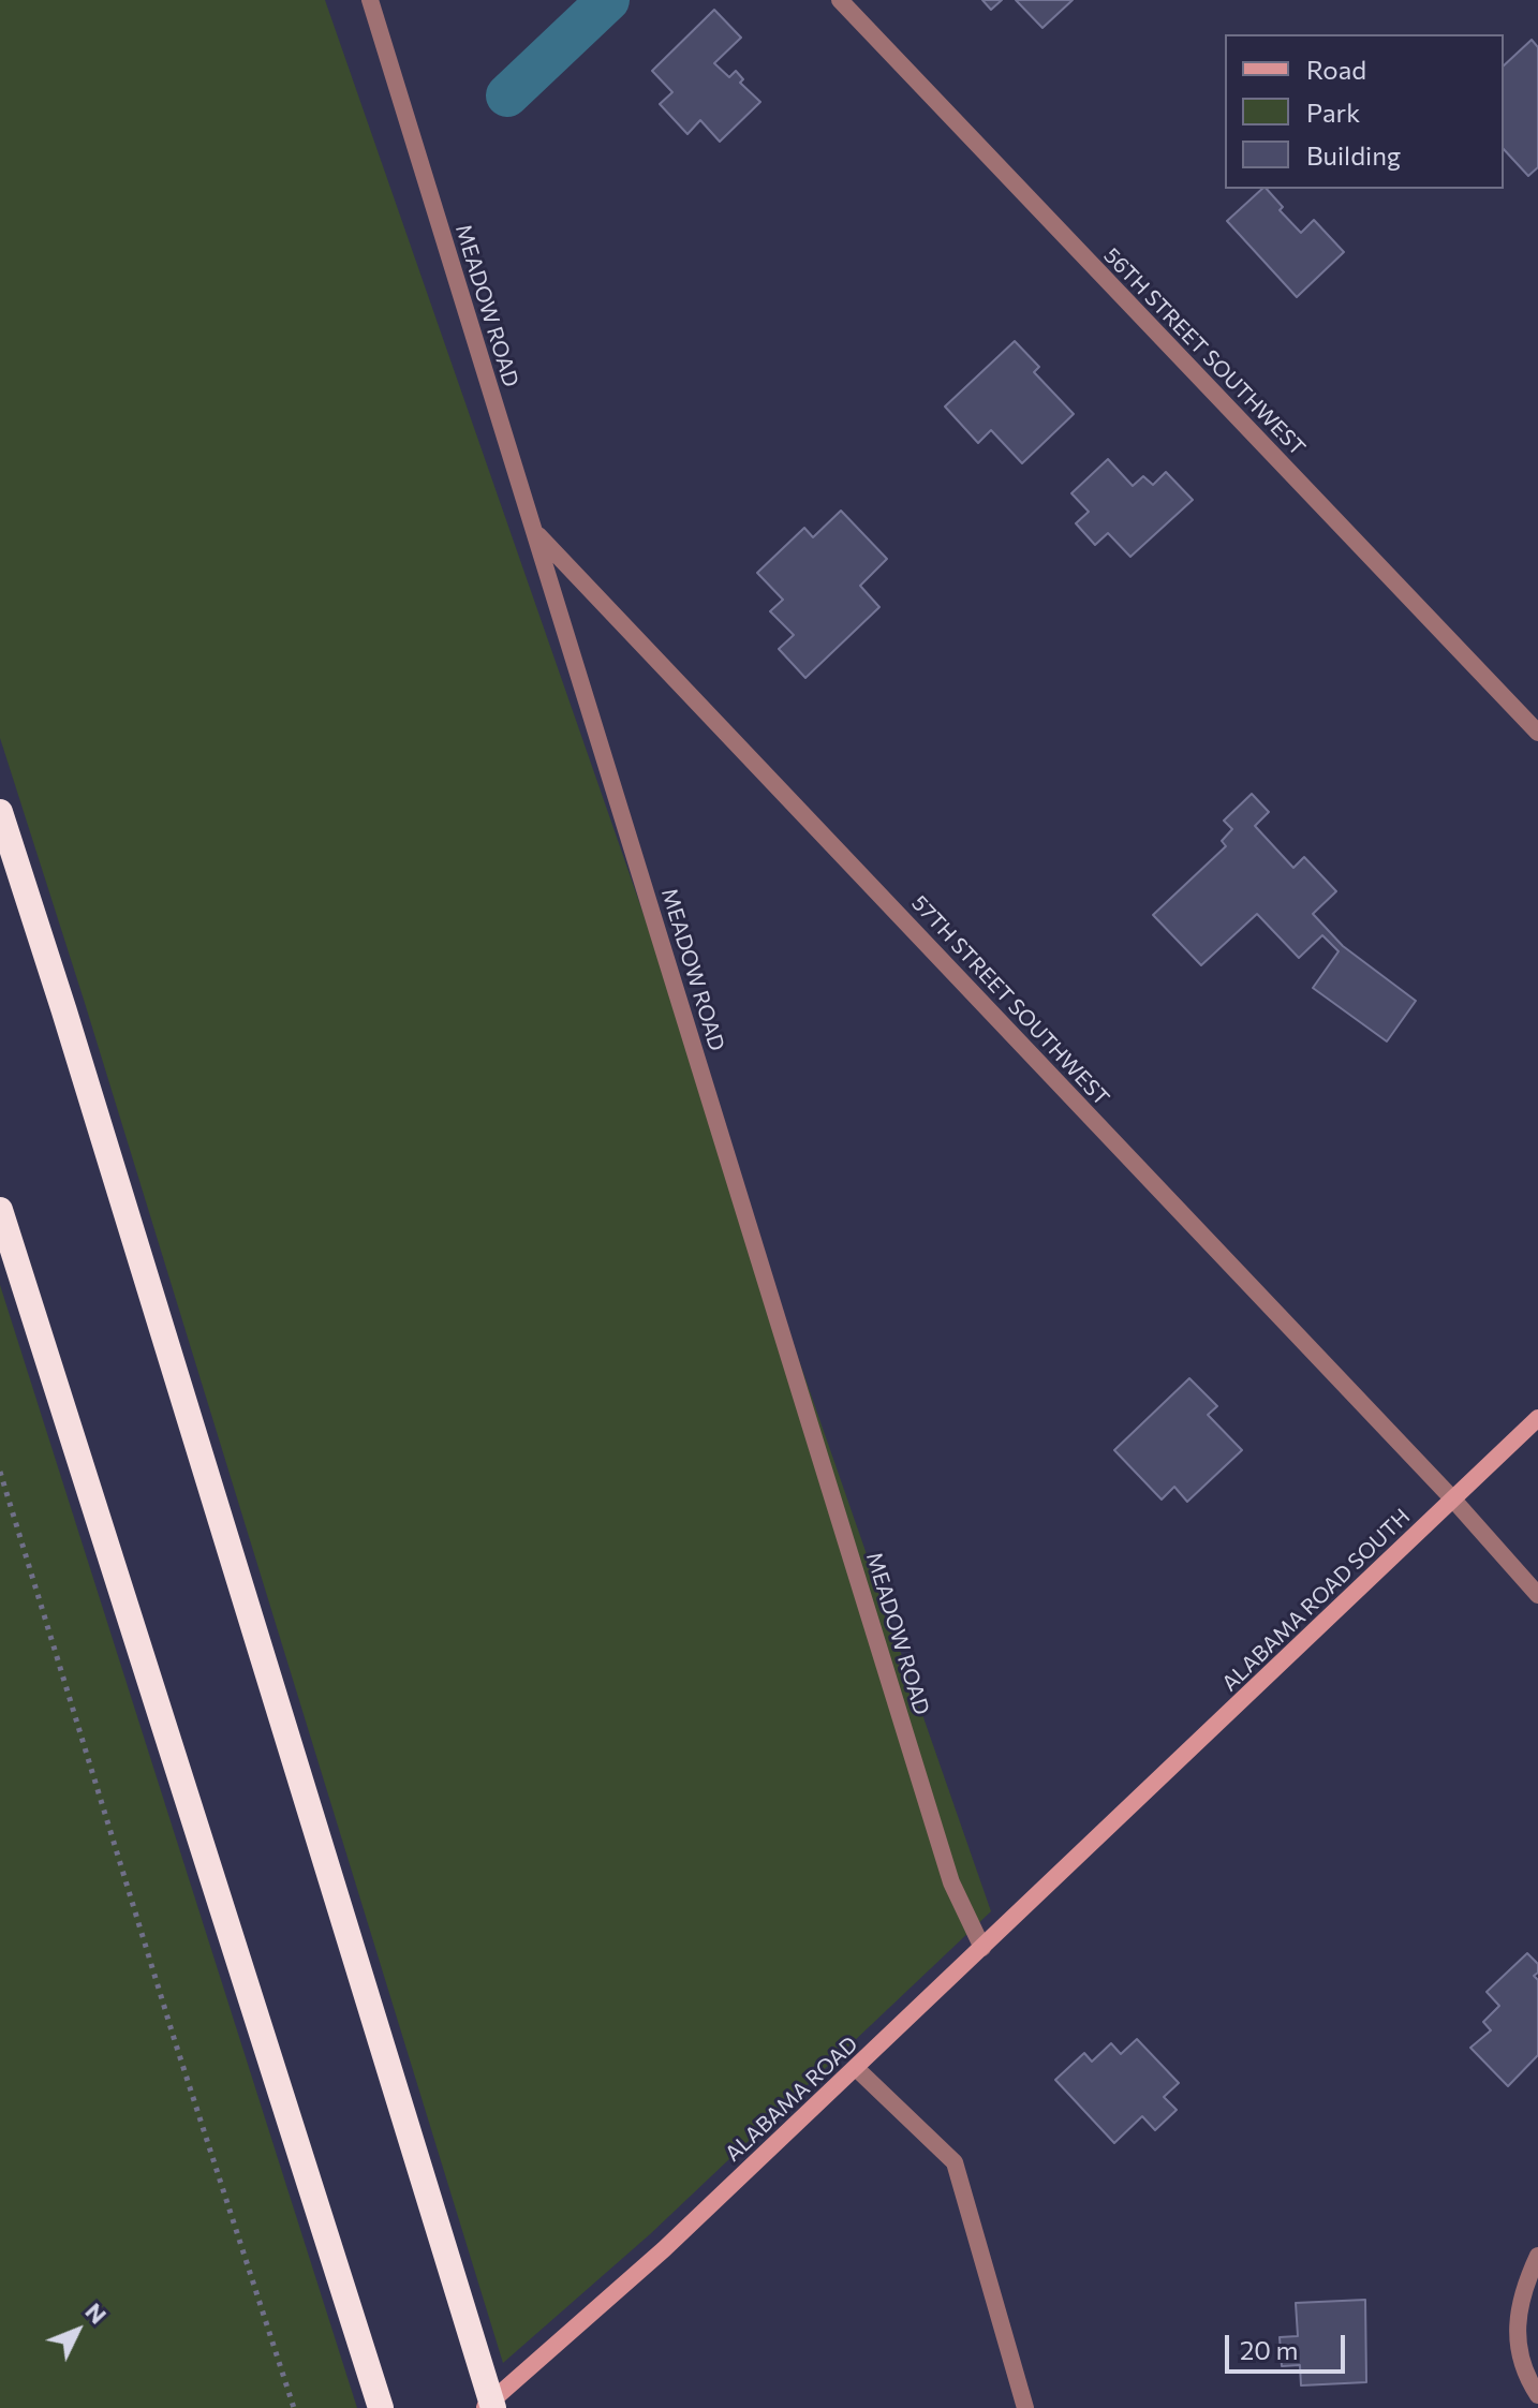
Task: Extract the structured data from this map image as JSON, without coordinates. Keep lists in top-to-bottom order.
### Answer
{
  "streets": {
    "street": [
      "MEADOW ROAD",
      "56TH STREET SOUTHWEST",
      "57TH STREET SOUTHWEST",
      "ALABAMA ROAD SOUTH",
      "ALABAMA ROAD"
    ]
  },
  "crossings": [
    ["MEADOW ROAD", "57TH STREET SOUTHWEST"],
    ["MEADOW ROAD", "ALABAMA ROAD"],
    ["57TH STREET SOUTHWEST", "ALABAMA ROAD SOUTH"],
    ["ALABAMA ROAD SOUTH", "ALABAMA ROAD"]
  ],
  "legend": ["Road", "Park", "Building"],
  "scale_bar": "20 m",
  "north": "top right"
}
